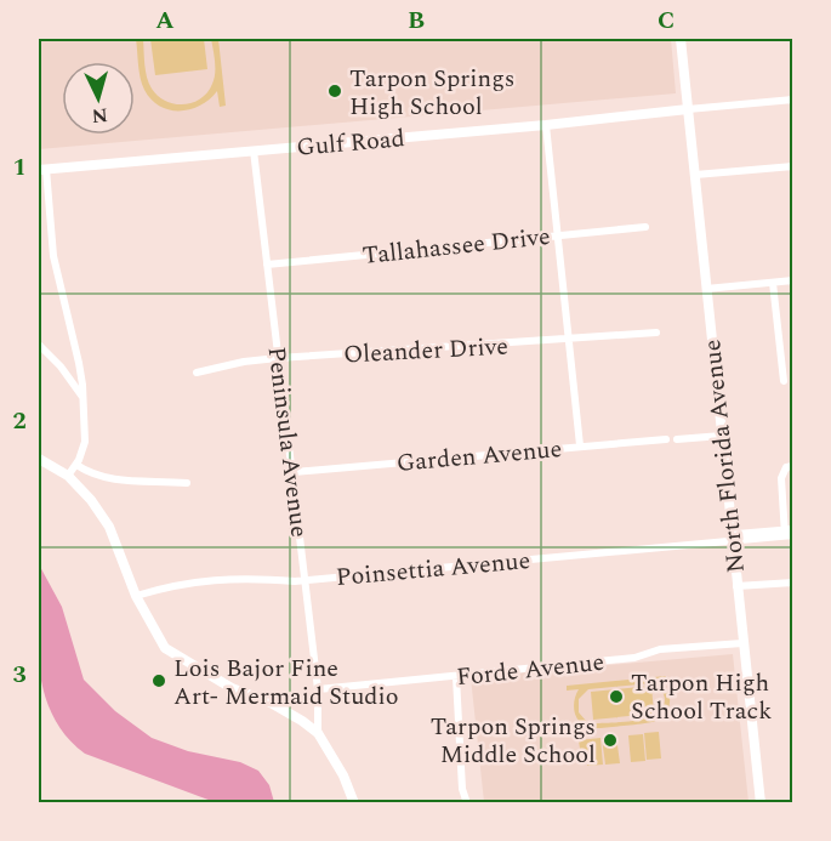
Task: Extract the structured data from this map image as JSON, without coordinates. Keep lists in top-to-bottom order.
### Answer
{
  "streets": {
    "street": [
      "Gulf Road",
      "Tallahassee Drive",
      "Oleander Drive",
      "Peninsula Avenue",
      "Garden Avenue",
      "North Florida Avenue",
      "Poinsettia Avenue",
      "Forde Avenue"
    ]
  },
  "crossings": [
    ["Gulf Road", "Peninsula Avenue"],
    ["Gulf Road", "North Florida Avenue"],
    ["Tallahassee Drive", "Peninsula Avenue"],
    ["Oleander Drive", "Peninsula Avenue"],
    ["Peninsula Avenue", "Garden Avenue"],
    ["Peninsula Avenue", "Poinsettia Avenue"],
    ["Peninsula Avenue", "Forde Avenue"],
    ["North Florida Avenue", "Poinsettia Avenue"],
    ["North Florida Avenue", "Forde Avenue"]
  ],
  "places": [
    "Tarpon Springs High School",
    "Lois Bajor Fine Art- Mermaid Studio",
    "Tarpon High School Track",
    "Tarpon Springs Middle School"
  ],
  "north": "bottom",
  "grid": {
    "columns": ["A", "B", "C"],
    "rows": ["1", "2", "3"]
  }
}
